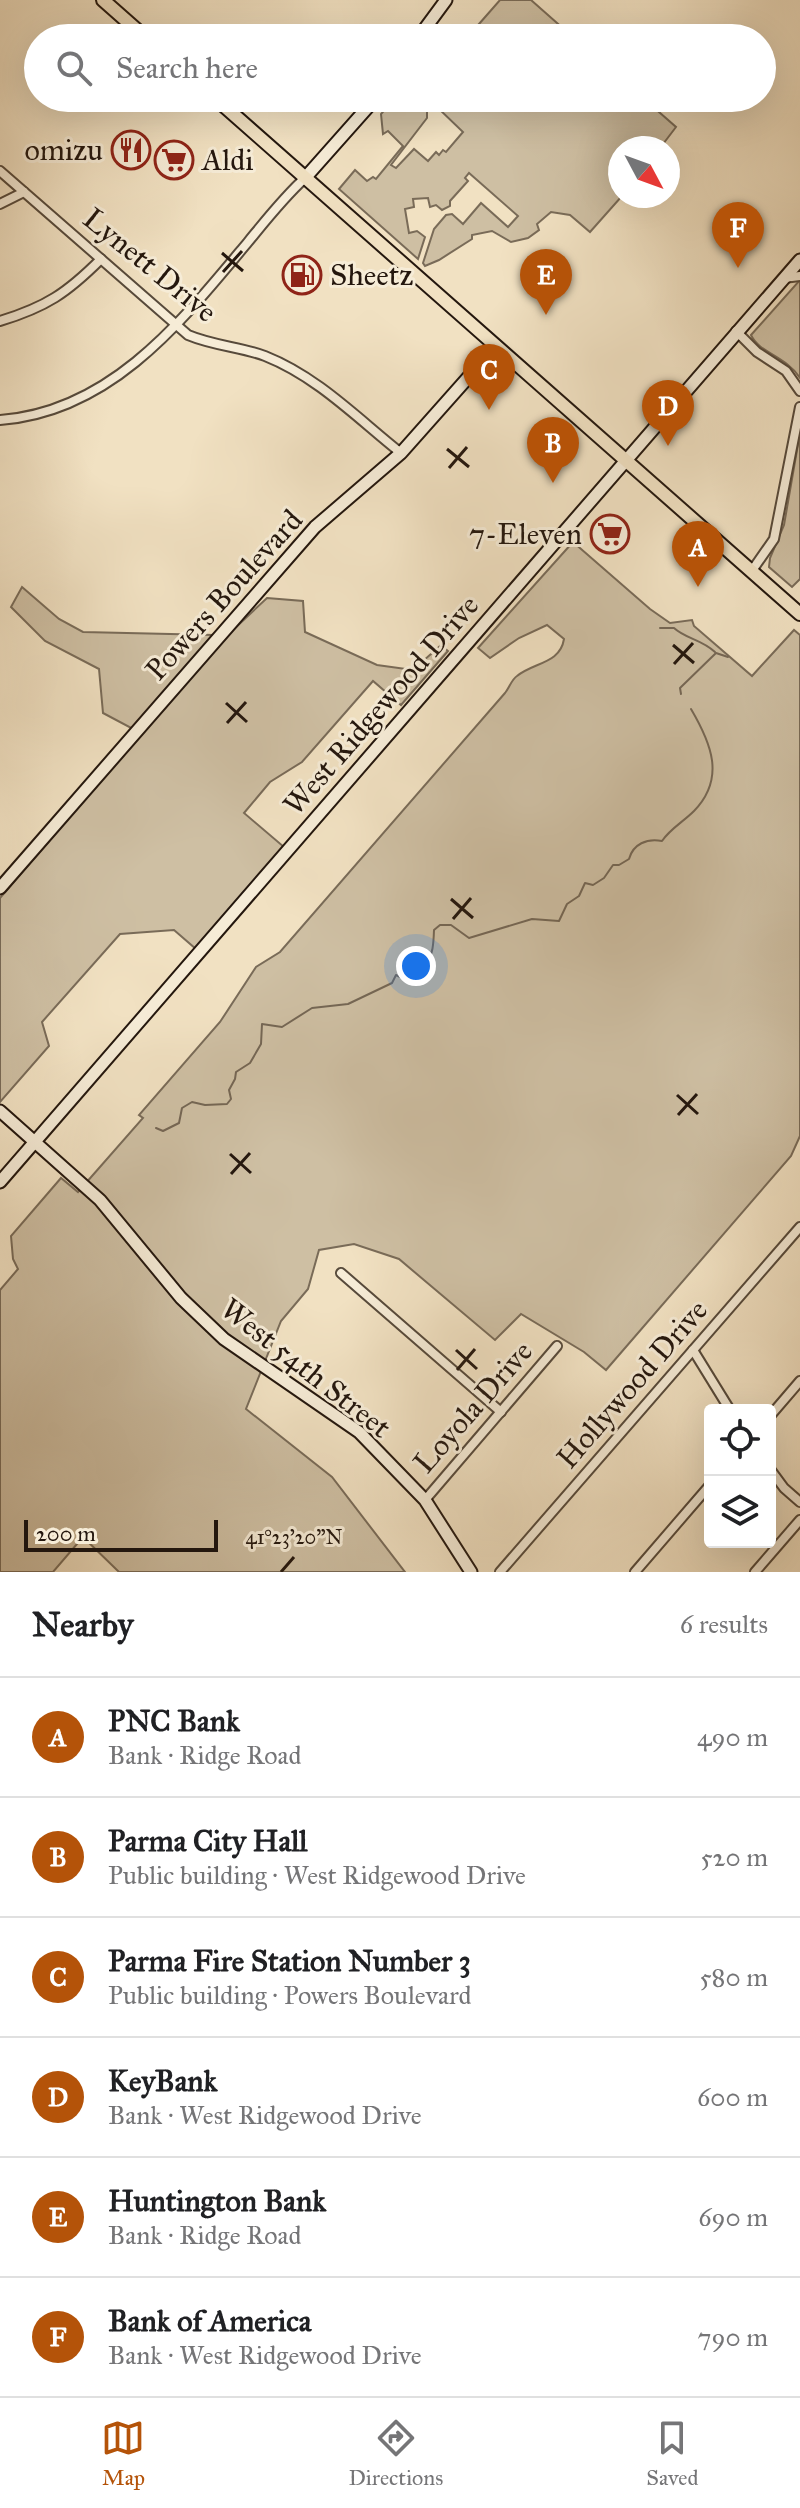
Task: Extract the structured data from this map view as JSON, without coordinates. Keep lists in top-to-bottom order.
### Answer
{
  "streets": {
    "street": [
      "Lynett Drive",
      "Powers Boulevard",
      "West Ridgewood Drive",
      "West 54th Street",
      "Hollywood Drive",
      "Loyola Drive"
    ]
  },
  "crossings": [
    ["Lynett Drive", "Powers Boulevard"],
    ["West Ridgewood Drive", "West 54th Street"],
    ["West 54th Street", "Loyola Drive"]
  ],
  "places": {
    "restaurant": ["omizu"],
    "supermarket": ["Aldi", "7-Eleven"],
    "fuel station": ["Sheetz"]
  },
  "scale_bar": "200 m",
  "north": "bottom right",
  "page": {
    "search": "Search here",
    "pins": [
      "F",
      "E",
      "C",
      "D",
      "B",
      "A"
    ],
    "scale": "200 m",
    "heading": ["Nearby", "6 results"],
    "list": [
      {
        "mark": "A",
        "name": "PNC Bank",
        "note": "Bank · Ridge Road",
        "value": "490 m"
      },
      {
        "mark": "B",
        "name": "Parma City Hall",
        "note": "Public building · West Ridgewood Drive",
        "value": "520 m"
      },
      {
        "mark": "C",
        "name": "Parma Fire Station Number 3",
        "note": "Public building · Powers Boulevard",
        "value": "580 m"
      },
      {
        "mark": "D",
        "name": "KeyBank",
        "note": "Bank · West Ridgewood Drive",
        "value": "600 m"
      },
      {
        "mark": "E",
        "name": "Huntington Bank",
        "note": "Bank · Ridge Road",
        "value": "690 m"
      },
      {
        "mark": "F",
        "name": "Bank of America",
        "note": "Bank · West Ridgewood Drive",
        "value": "790 m"
      }
    ],
    "nav": ["Map", "Directions", "Saved"]
  },
  "coordinates": ["41°23'20\"N"]
}
